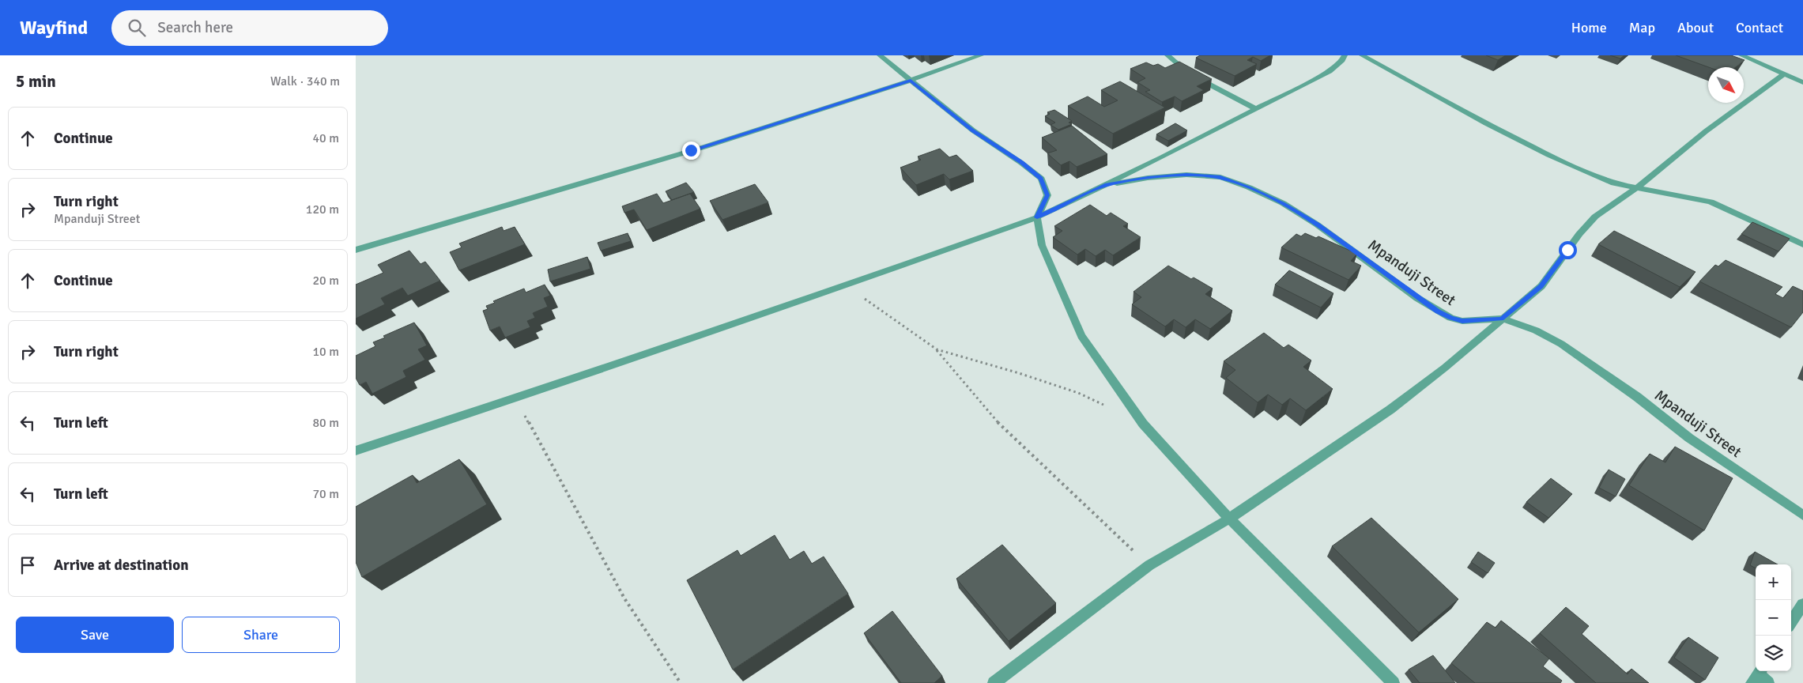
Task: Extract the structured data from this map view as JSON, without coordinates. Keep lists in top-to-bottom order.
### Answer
{
  "streets": {
    "street": ["Mpanduji Street"]
  },
  "north": "bottom right",
  "page": {
    "header": "Wayfind",
    "search": "Search here",
    "nav": [
      "Home",
      "Map",
      "About",
      "Contact"
    ],
    "heading": ["5 min", "Walk · 340 m"],
    "list": [
      ["Continue", "40 m"],
      ["Turn right", "Mpanduji Street", "120 m"],
      ["Continue", "20 m"],
      ["Turn right", "10 m"],
      ["Turn left", "80 m"],
      ["Turn left", "70 m"],
      "Arrive at destination"
    ],
    "map_buttons": ["+", "−"],
    "buttons": ["Save", "Share"]
  }
}
